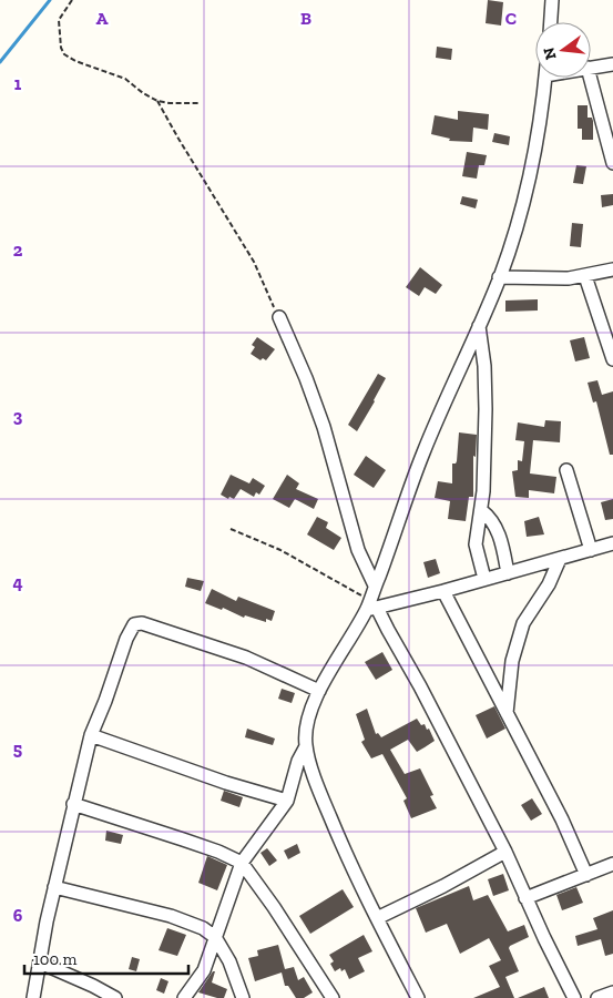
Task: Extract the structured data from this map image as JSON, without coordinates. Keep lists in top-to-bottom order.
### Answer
{
  "scale_bar": "100 m",
  "north": "left",
  "grid": {
    "columns": ["A", "B", "C"],
    "rows": [
      "1",
      "2",
      "3",
      "4",
      "5",
      "6"
    ]
  }
}
